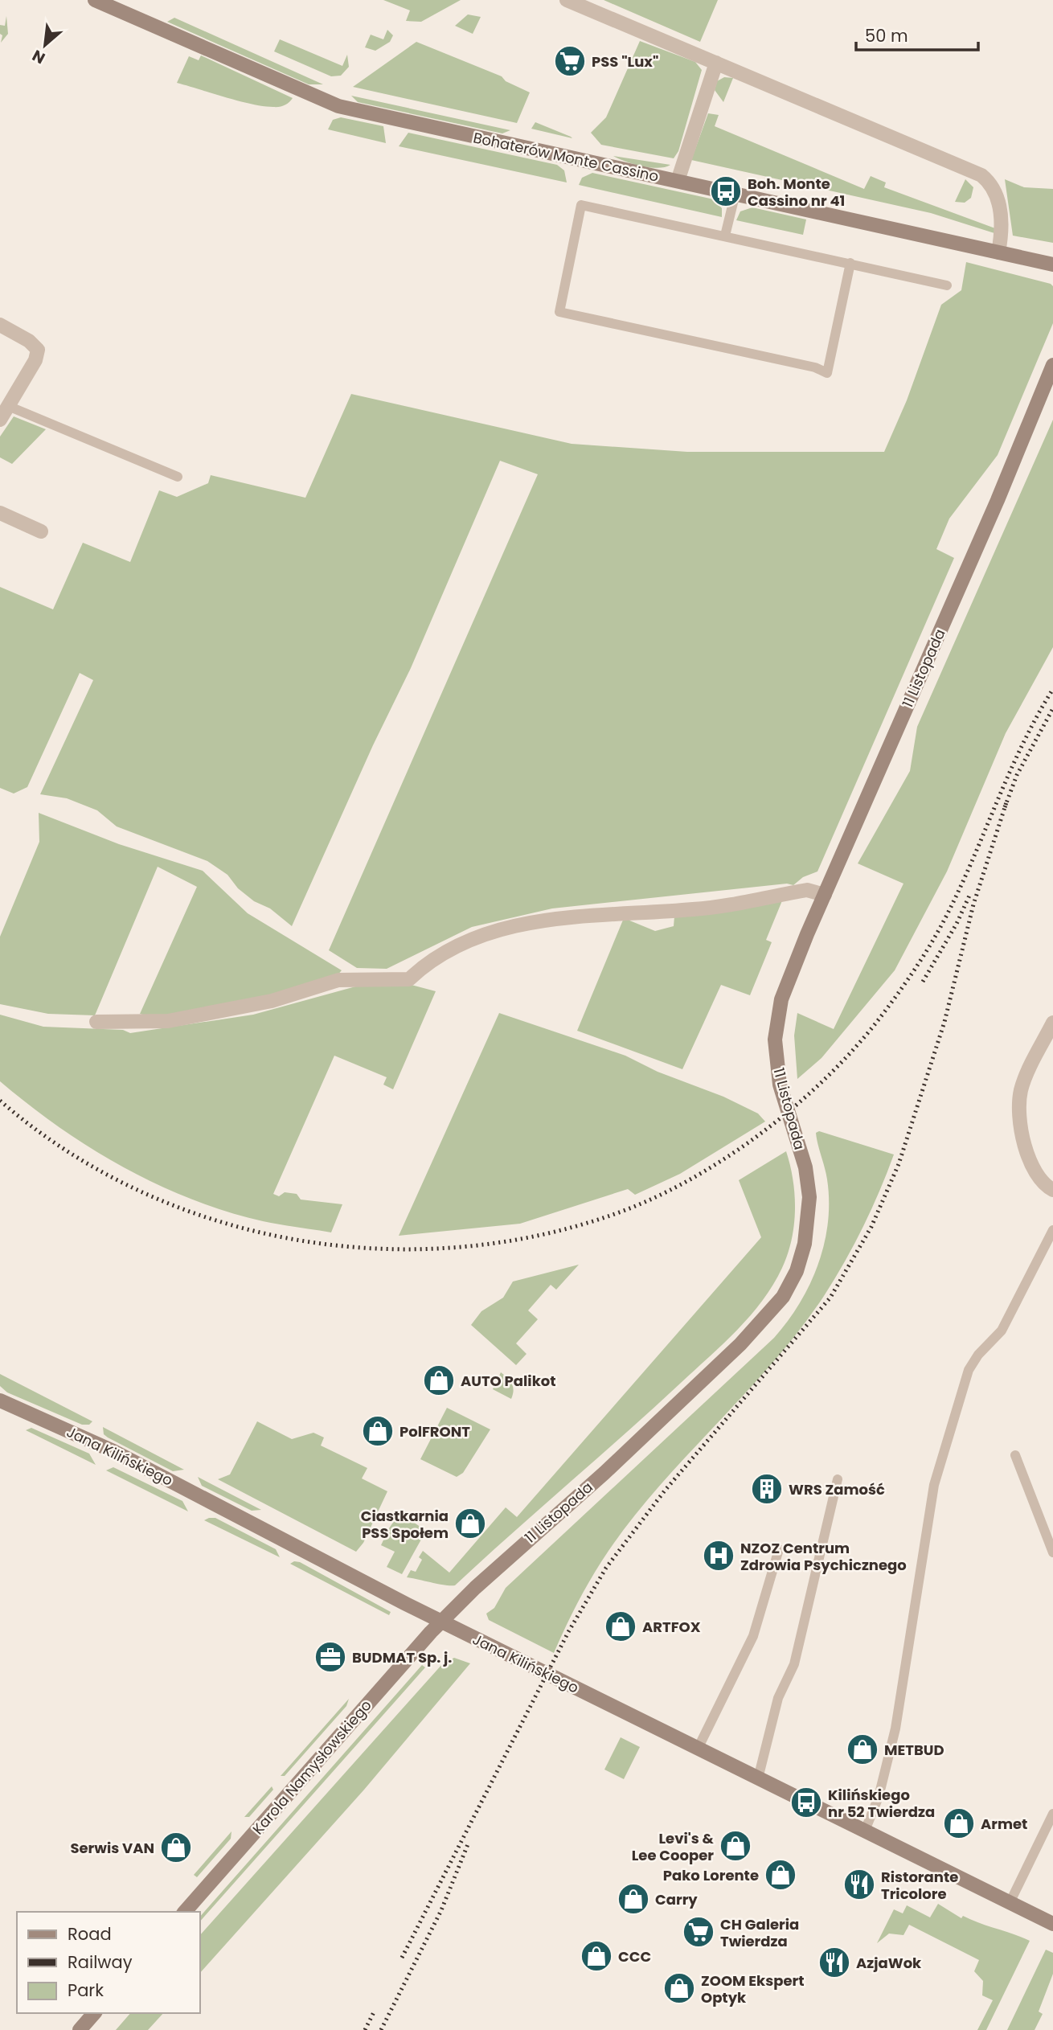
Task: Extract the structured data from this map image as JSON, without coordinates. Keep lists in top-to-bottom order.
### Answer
{
  "streets": {
    "street": [
      "Bohaterów Monte Cassino",
      "11 Listopada",
      "Jana Kilińskiego",
      "Karola Namysłowskiego"
    ]
  },
  "crossings": [
    ["11 Listopada", "Jana Kilińskiego"],
    ["11 Listopada", "Karola Namysłowskiego"],
    ["Jana Kilińskiego", "Karola Namysłowskiego"]
  ],
  "places": {
    "supermarket": ["PSS \"Lux\"", "CH Galeria Twierdza"],
    "bus stop": ["Boh. Monte Cassino nr 41", "Kilińskiego nr 52 Twierdza"],
    "shop": [
      "AUTO Palikot",
      "PolFRONT",
      "Ciastkarnia PSS Społem",
      "ARTFOX",
      "METBUD",
      "Armet",
      "Levi's & Lee Cooper",
      "Serwis VAN",
      "Pako Lorente",
      "Carry",
      "CCC",
      "ZOOM Ekspert Optyk"
    ],
    "building": ["WRS Zamość"],
    "hospital": ["NZOZ Centrum Zdrowia Psychicznego"],
    "office": ["BUDMAT Sp. j."],
    "restaurant": ["Ristorante Tricolore", "AzjaWok"]
  },
  "legend": ["Road", "Railway", "Park"],
  "scale_bar": "50 m",
  "north": "bottom left"
}
